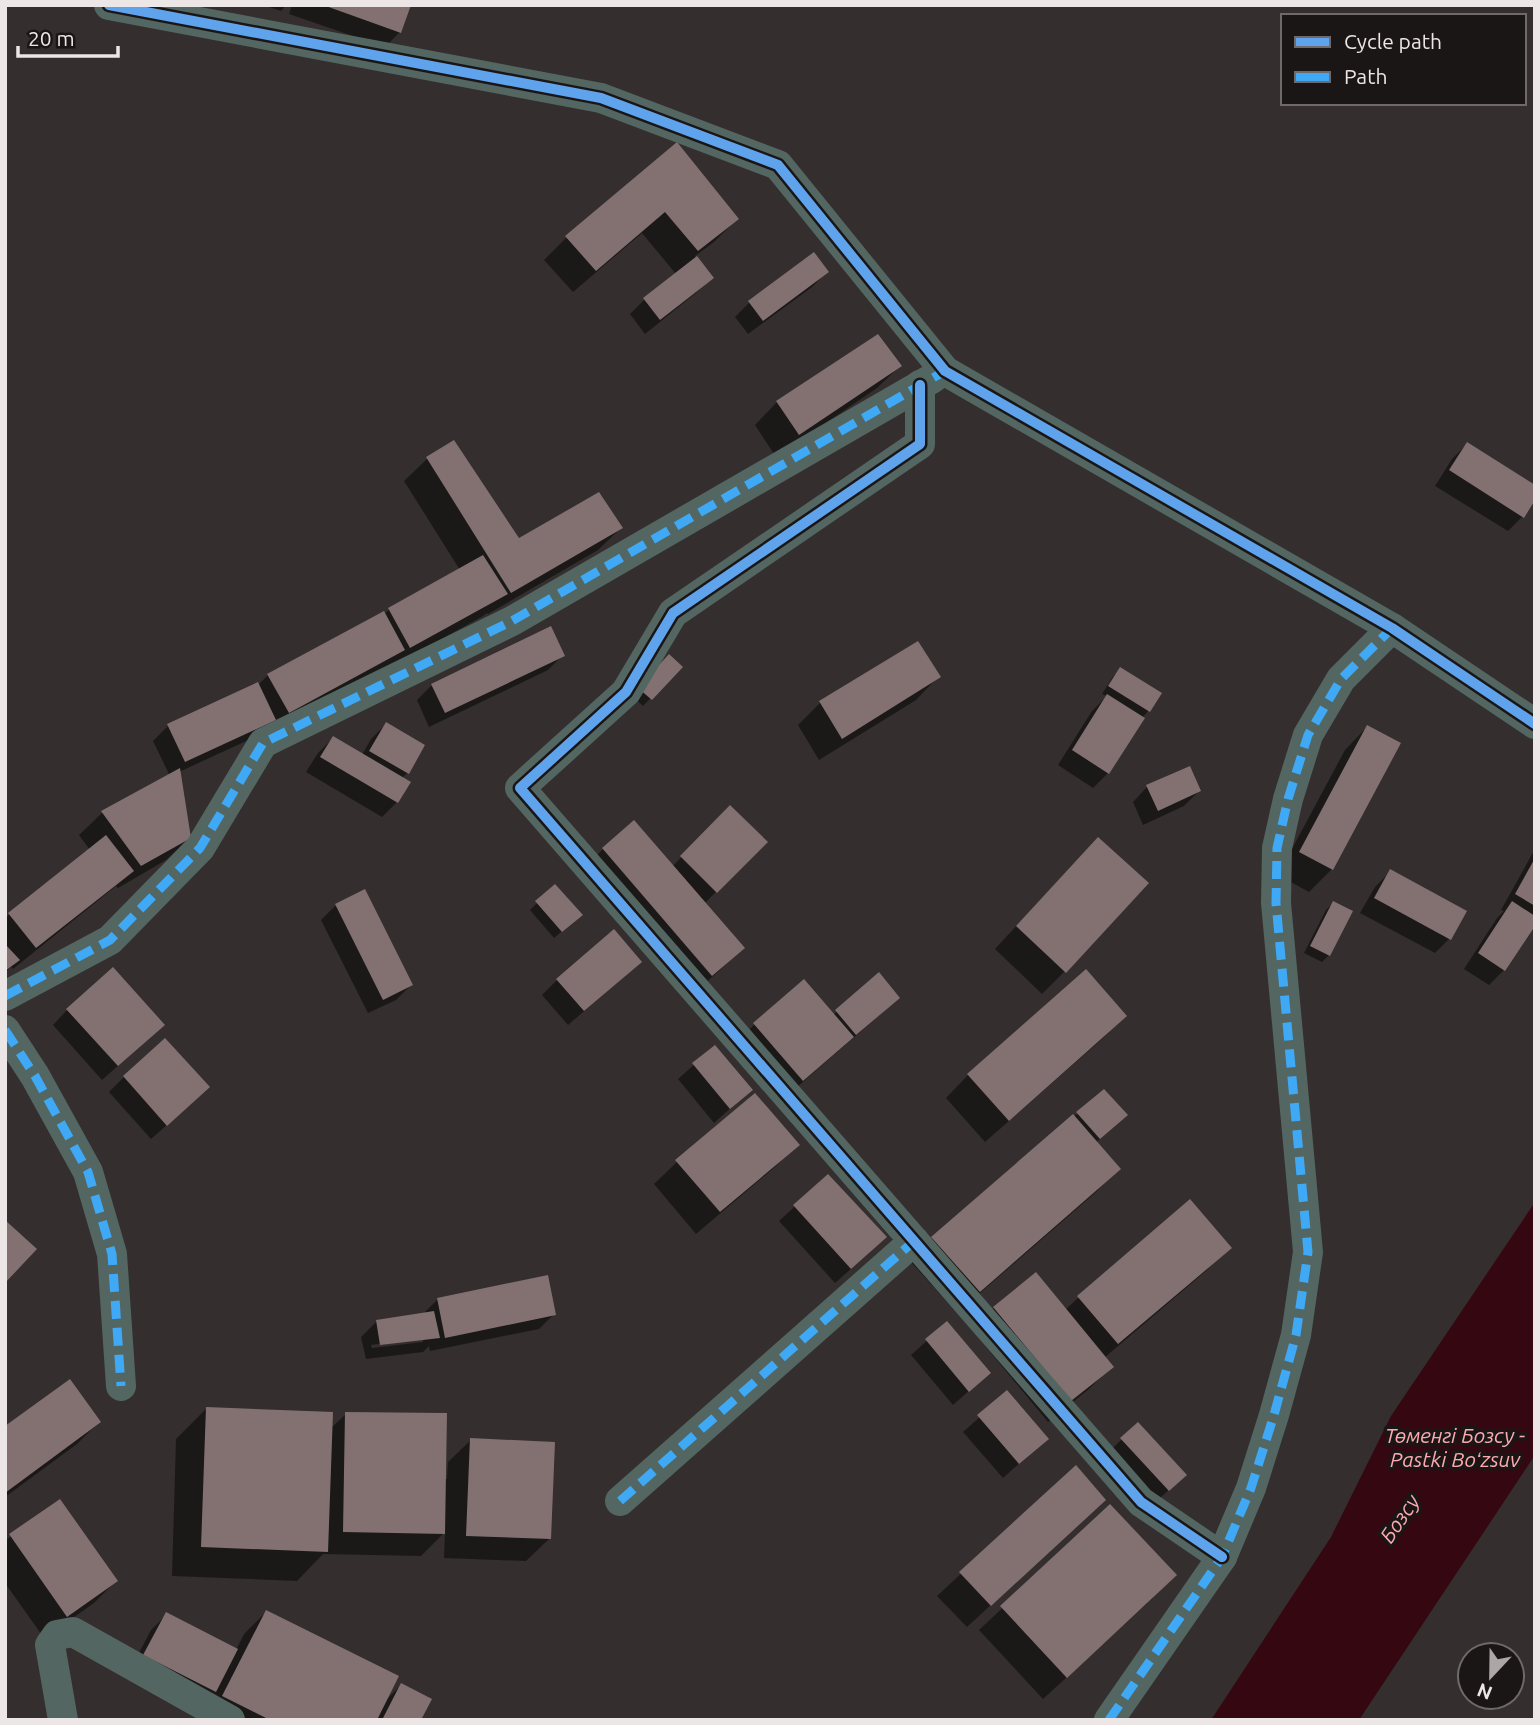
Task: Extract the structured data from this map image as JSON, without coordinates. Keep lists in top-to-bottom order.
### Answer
{
  "water": ["Төменгі Бозсу - Pastki Boʻzsuv", "Бозсу"],
  "legend": ["Cycle path", "Path"],
  "scale_bar": "20 m",
  "north": "bottom"
}
